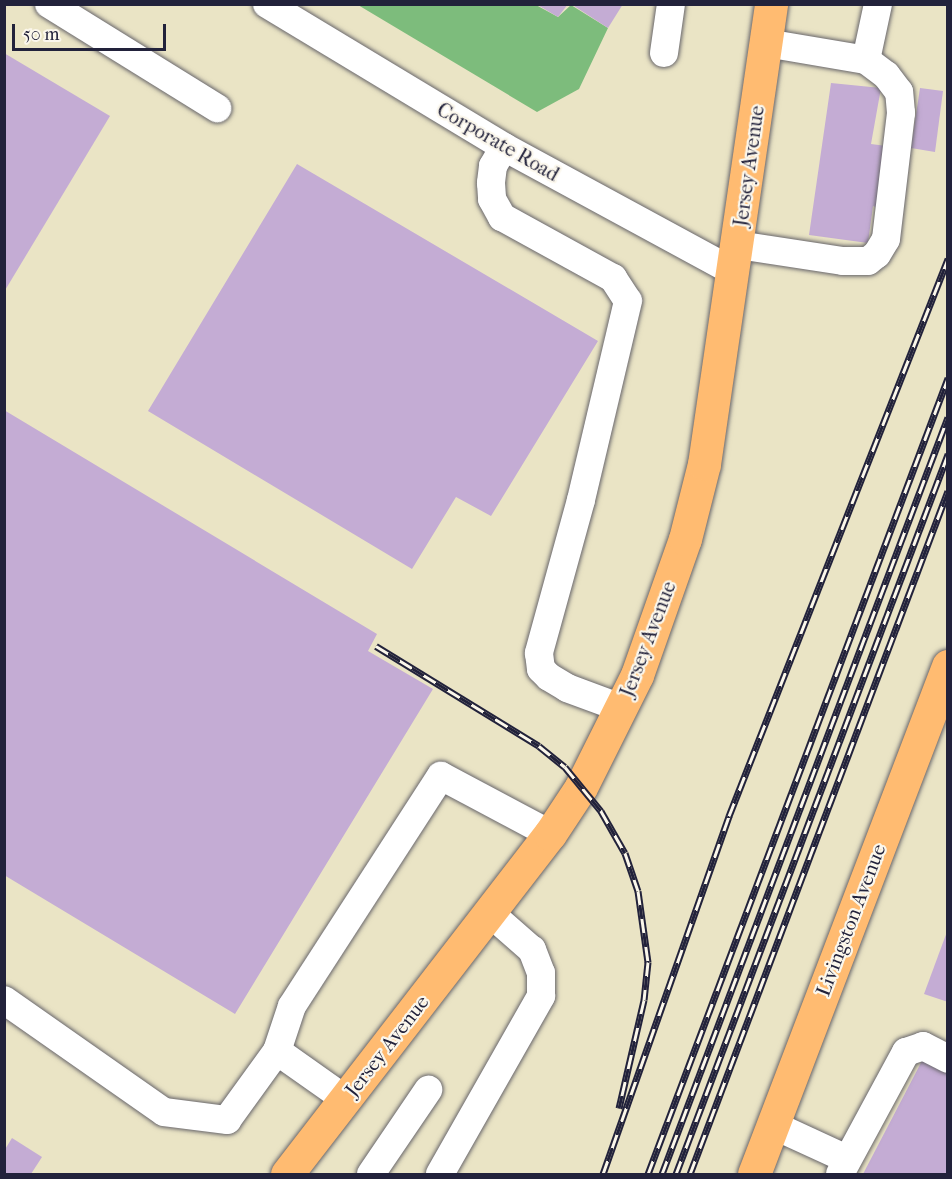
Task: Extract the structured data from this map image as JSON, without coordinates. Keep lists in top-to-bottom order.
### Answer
{
  "streets": {
    "main road": ["Jersey Avenue", "Livingston Avenue"],
    "street": ["Corporate Road"]
  },
  "crossings": [
    ["Corporate Road", "Jersey Avenue"]
  ],
  "scale_bar": "50 m"
}
